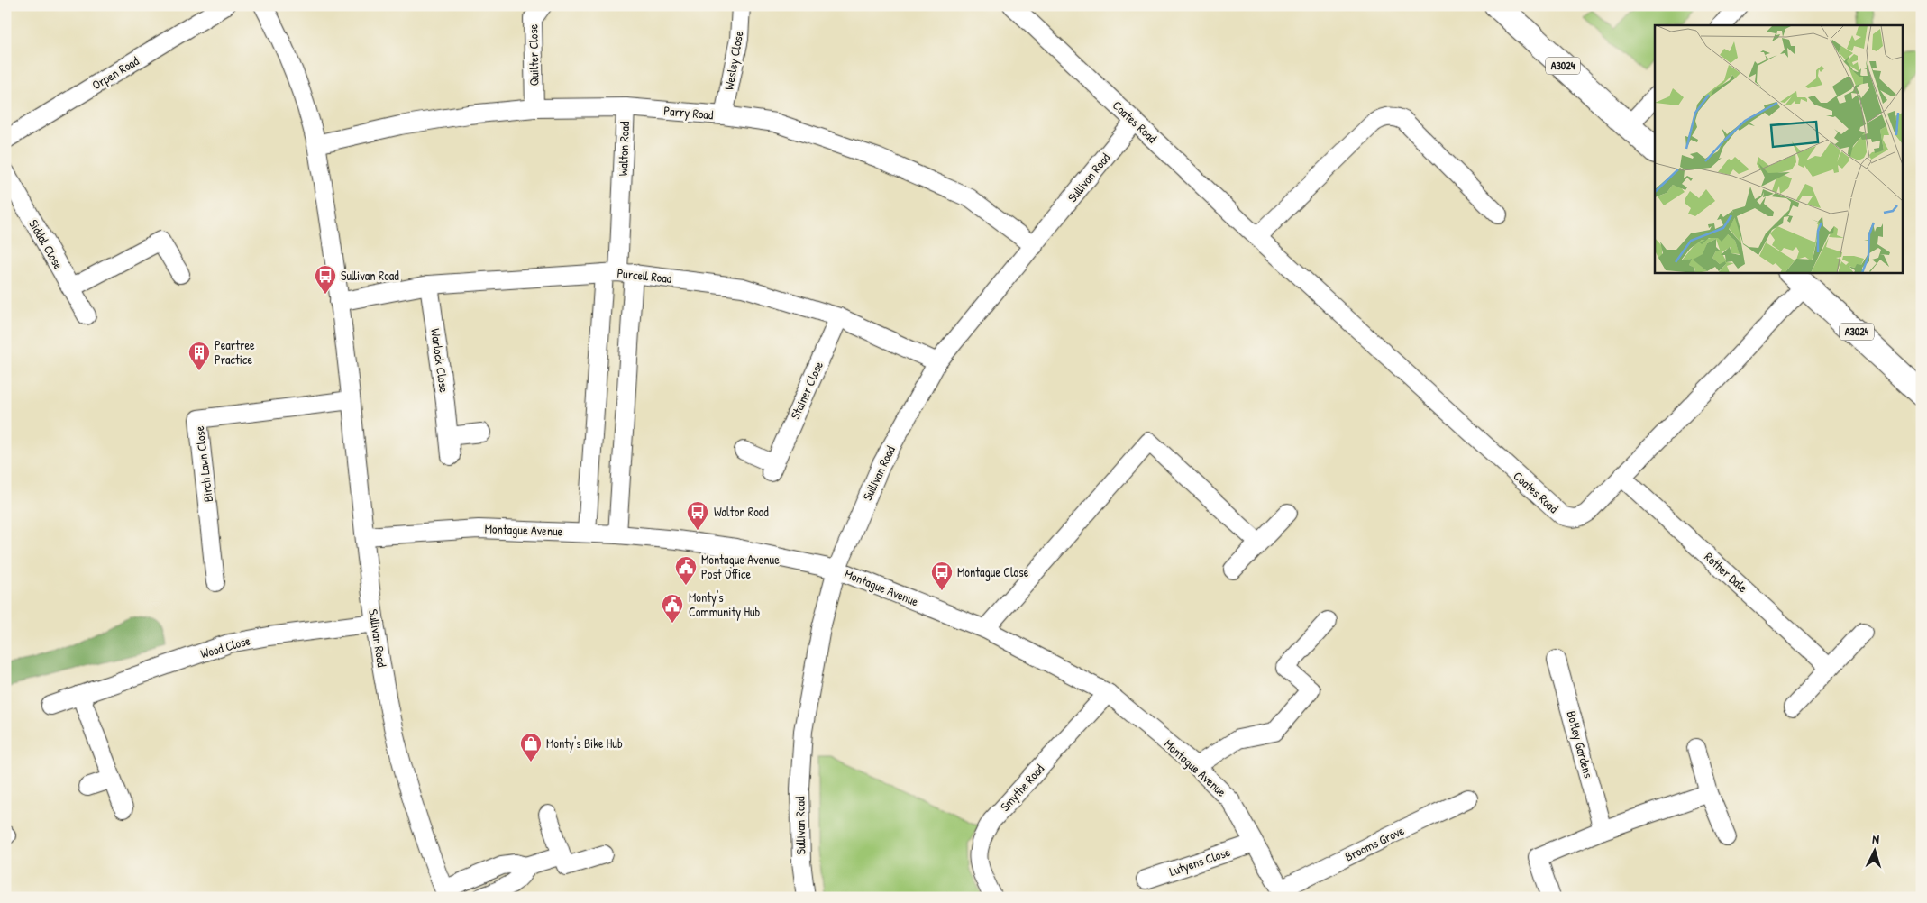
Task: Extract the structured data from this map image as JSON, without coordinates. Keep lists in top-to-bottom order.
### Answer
{
  "streets": {
    "main road": ["A3024"],
    "street": [
      "Quilter Close",
      "Wesley Close",
      "Orpen Road",
      "Parry Road",
      "Coates Road",
      "Walton Road",
      "Sullivan Road",
      "Siddal Close",
      "Purcell Road",
      "Warlock Close",
      "Stainer Close",
      "Birch Lawn Close",
      "Montague Avenue",
      "Rother Dale",
      "Wood Close",
      "Botley Gardens",
      "Smythe Road",
      "Brooms Grove",
      "Lutyens Close"
    ]
  },
  "crossings": [
    ["Quilter Close", "Parry Road"],
    ["Wesley Close", "Parry Road"],
    ["A3024", "Coates Road"],
    ["Parry Road", "Walton Road"],
    ["Parry Road", "Sullivan Road"],
    ["Coates Road", "Sullivan Road"],
    ["Coates Road", "Rother Dale"],
    ["Walton Road", "Purcell Road"],
    ["Walton Road", "Montague Avenue"],
    ["Sullivan Road", "Purcell Road"],
    ["Sullivan Road", "Birch Lawn Close"],
    ["Sullivan Road", "Montague Avenue"],
    ["Sullivan Road", "Wood Close"],
    ["Purcell Road", "Warlock Close"],
    ["Purcell Road", "Stainer Close"],
    ["Montague Avenue", "Smythe Road"],
    ["Montague Avenue", "Brooms Grove"],
    ["Montague Avenue", "Lutyens Close"]
  ],
  "places": {
    "bus stop": ["Sullivan Road", "Walton Road", "Montague Close"],
    "building": ["Peartree Practice"],
    "public building": ["Montague Avenue Post Office", "Monty's Community Hub"],
    "shop": ["Monty's Bike Hub"]
  },
  "north": "top"
}
